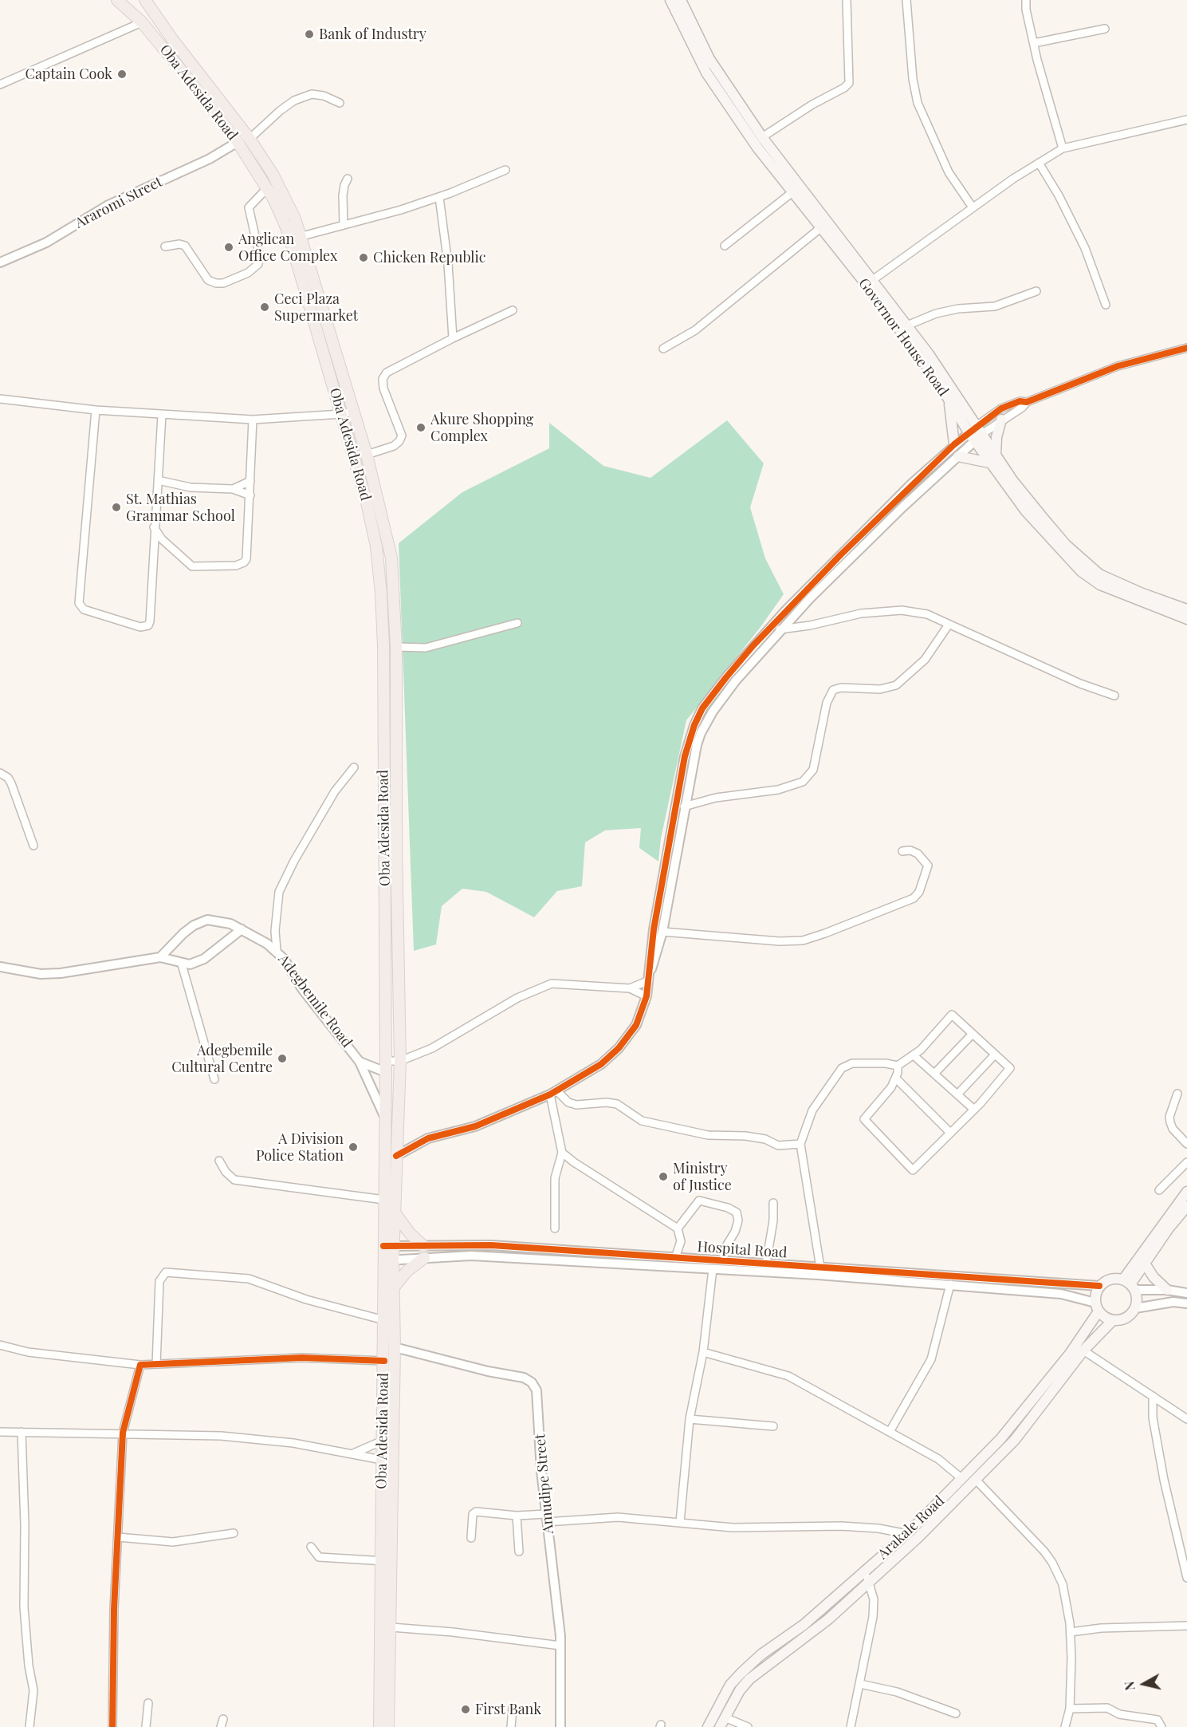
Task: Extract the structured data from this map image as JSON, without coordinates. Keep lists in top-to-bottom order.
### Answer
{
  "streets": {
    "main road": ["Oba Adesida Road", "Governor House Road", "Arakale Road"],
    "street": [
      "Araromi Street",
      "Adegbemile Road",
      "Hospital Road",
      "Amudipe Street"
    ]
  },
  "crossings": [
    ["Oba Adesida Road", "Araromi Street"],
    ["Oba Adesida Road", "Hospital Road"],
    ["Oba Adesida Road", "Amudipe Street"],
    ["Hospital Road", "Arakale Road"]
  ],
  "places": [
    "Bank of Industry",
    "Captain Cook",
    "Anglican Office Complex",
    "Chicken Republic",
    "Ceci Plaza Supermarket",
    "Akure Shopping Complex",
    "St. Mathias Grammar School",
    "Adegbemile Cultural Centre",
    "A Division Police Station",
    "Ministry of Justice",
    "First Bank"
  ],
  "north": "left"
}
